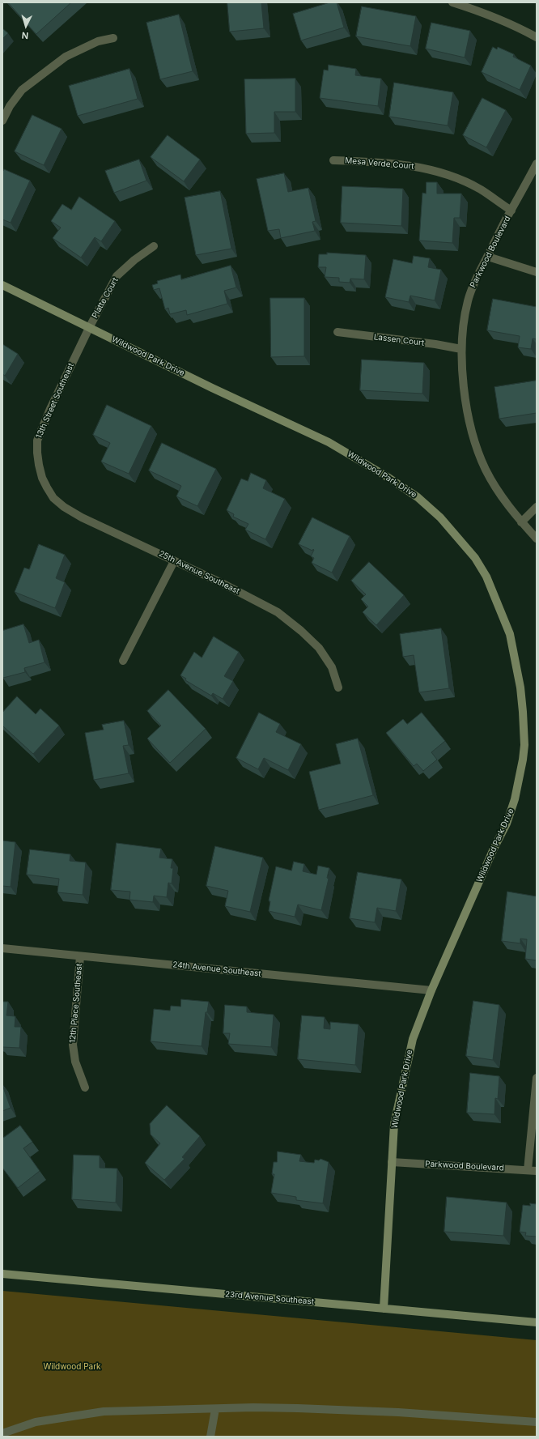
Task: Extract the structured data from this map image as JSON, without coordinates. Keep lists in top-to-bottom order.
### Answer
{
  "streets": {
    "street": [
      "Mesa Verde Court",
      "Parkwood Boulevard",
      "Platte Court",
      "Lassen Court",
      "Wildwood Park Drive",
      "13th Street Southeast",
      "25th Avenue Southeast",
      "24th Avenue Southeast",
      "12th Place Southeast",
      "23rd Avenue Southeast"
    ]
  },
  "crossings": [
    ["Mesa Verde Court", "Parkwood Boulevard"],
    ["Parkwood Boulevard", "Lassen Court"],
    ["Parkwood Boulevard", "Wildwood Park Drive"],
    ["Platte Court", "Wildwood Park Drive"],
    ["Platte Court", "13th Street Southeast"],
    ["Wildwood Park Drive", "13th Street Southeast"],
    ["Wildwood Park Drive", "24th Avenue Southeast"],
    ["Wildwood Park Drive", "23rd Avenue Southeast"],
    ["13th Street Southeast", "25th Avenue Southeast"],
    ["24th Avenue Southeast", "12th Place Southeast"]
  ],
  "parks": ["Wildwood Park"],
  "north": "bottom"
}
